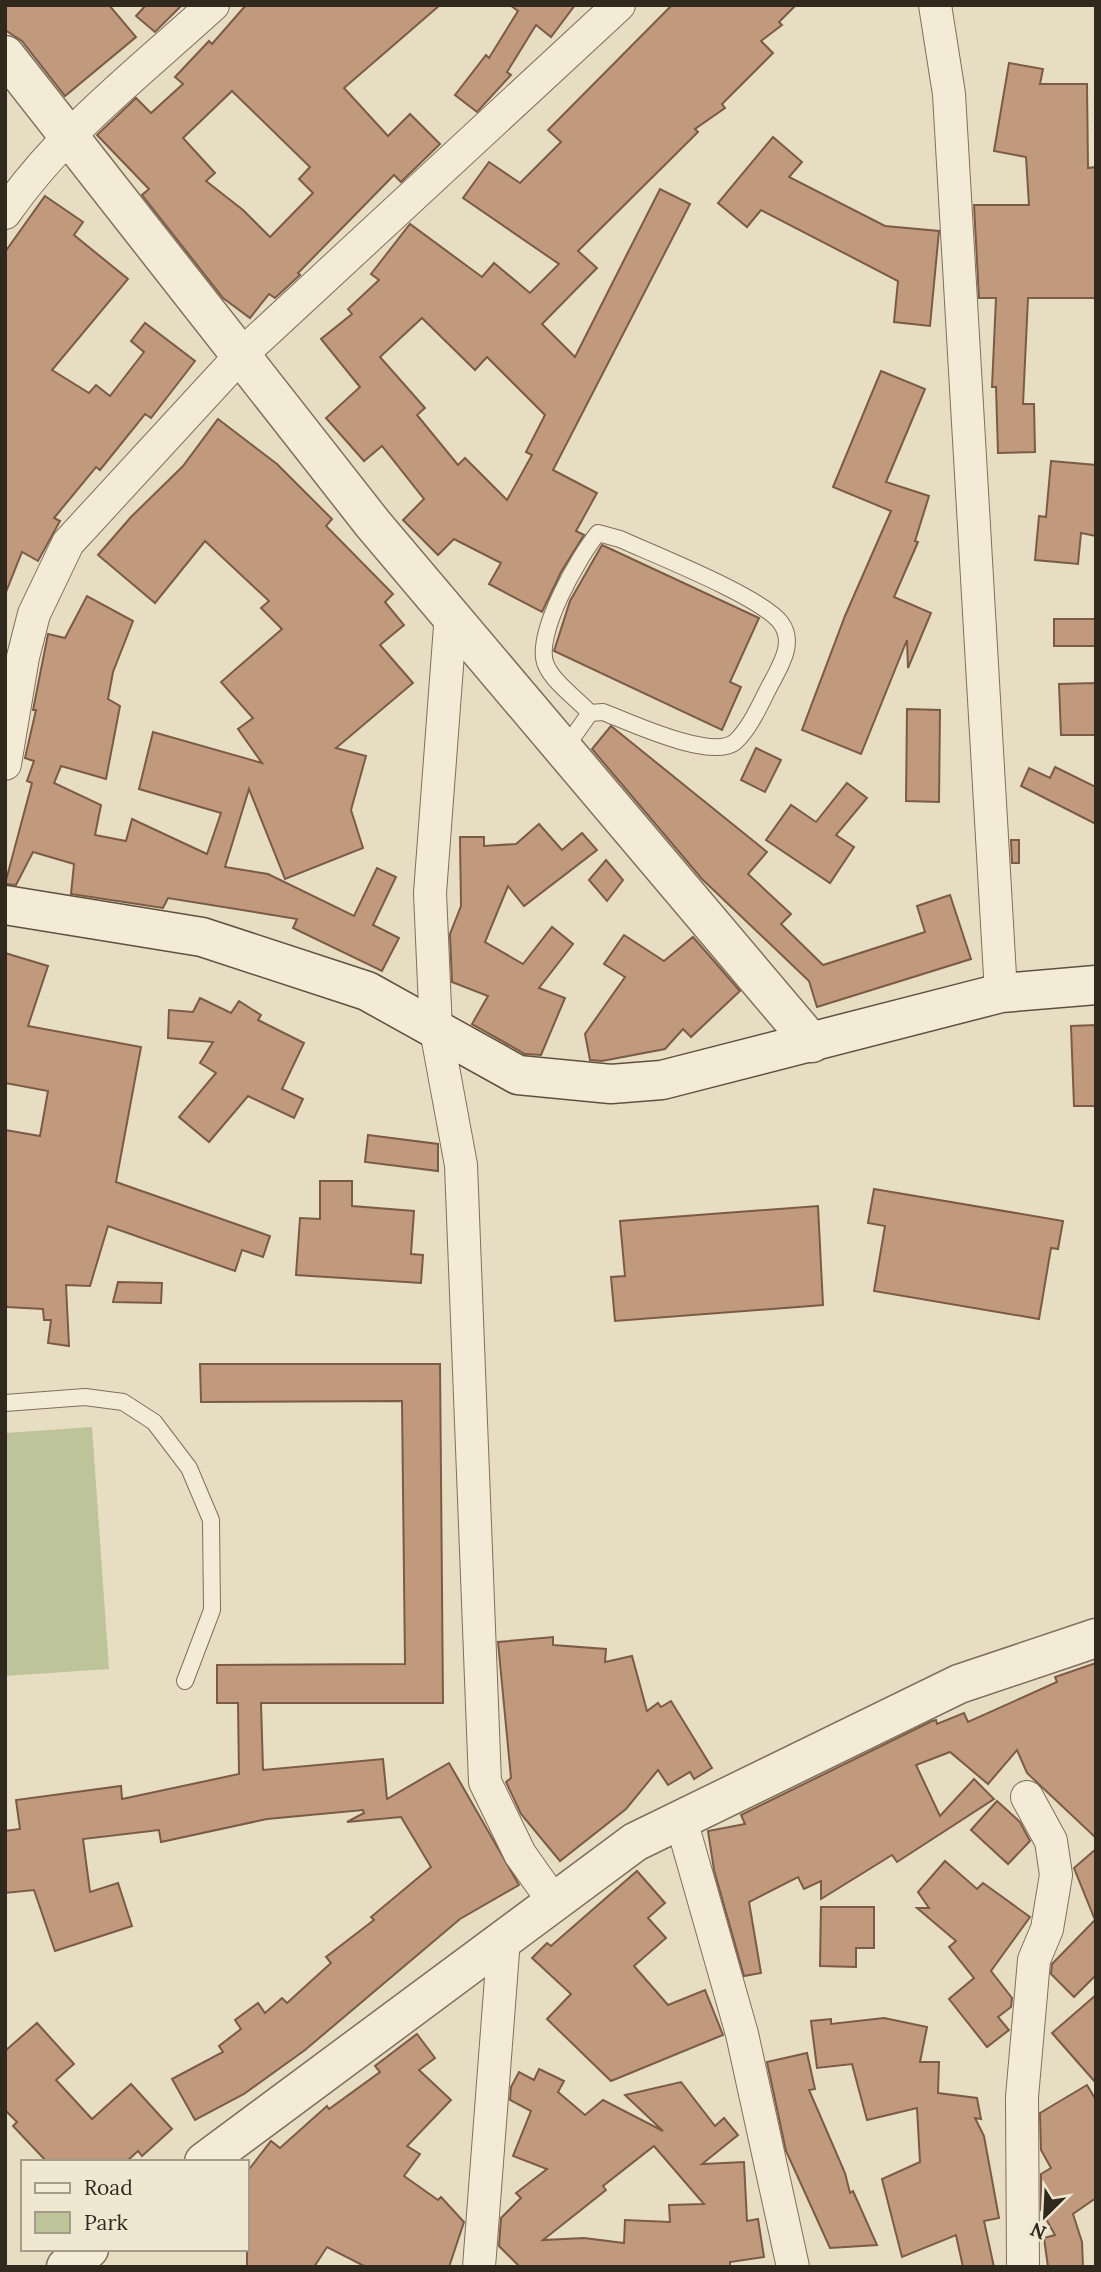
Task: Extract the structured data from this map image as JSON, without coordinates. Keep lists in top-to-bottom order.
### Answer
{
  "legend": ["Road", "Park"],
  "north": "bottom left"
}
